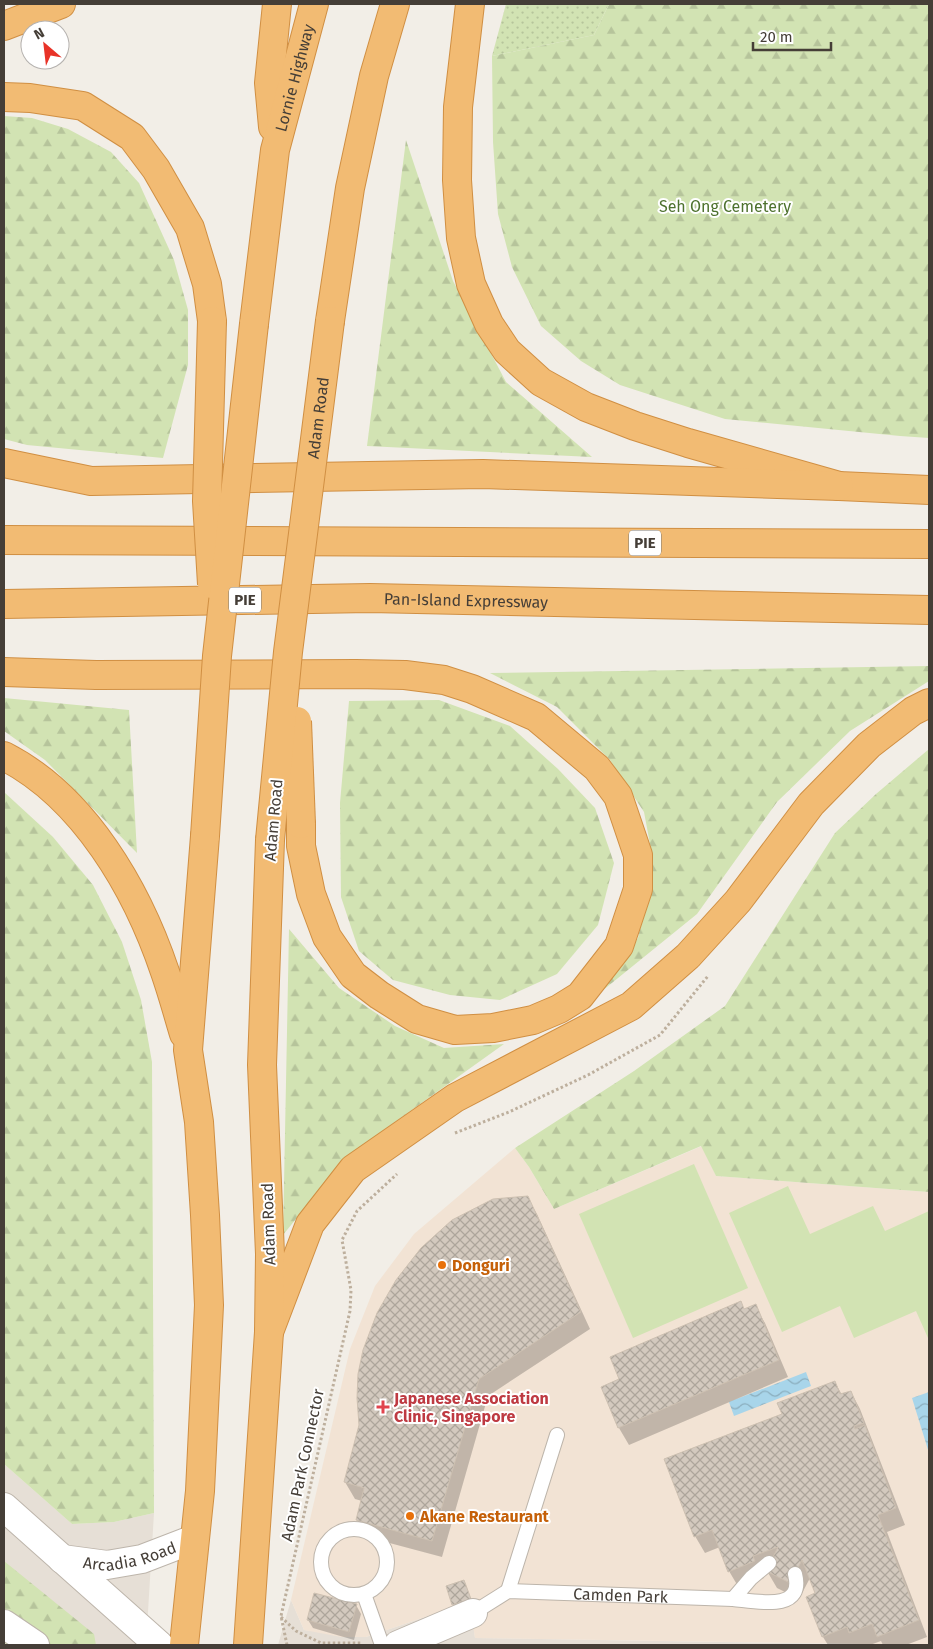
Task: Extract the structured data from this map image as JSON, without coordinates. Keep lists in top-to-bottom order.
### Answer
{
  "streets": {
    "highway": [
      "Lornie Highway",
      "Adam Road",
      "PIE",
      "Pan-Island Expressway"
    ],
    "street": ["Arcadia Road"],
    "lane": ["Camden Park"],
    "path": ["Adam Park Connector"]
  },
  "parks": ["Seh Ong Cemetery"],
  "places": {
    "other": ["Donguri", "Akane Restaurant"],
    "health": ["Japanese Association Clinic, Singapore"]
  },
  "scale_bar": "20 m",
  "north": "top left"
}
